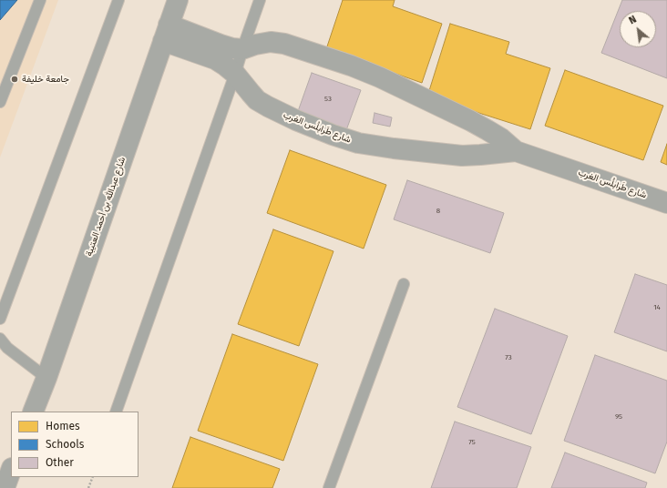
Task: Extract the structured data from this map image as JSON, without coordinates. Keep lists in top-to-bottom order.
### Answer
{
  "streets": {
    "street": ["شارع طَرابلُس الغرب", "شارع عبدالله بن أحمد العتيبة"]
  },
  "crossings": [
    ["شارع طَرابلُس الغرب", "شارع عبدالله بن أحمد العتيبة"]
  ],
  "places": ["جامعة خليفة"],
  "house_numbers": [
    "53",
    "8",
    "14",
    "73",
    "95",
    "75"
  ],
  "legend": ["Homes", "Schools", "Other"],
  "north": "top left"
}
